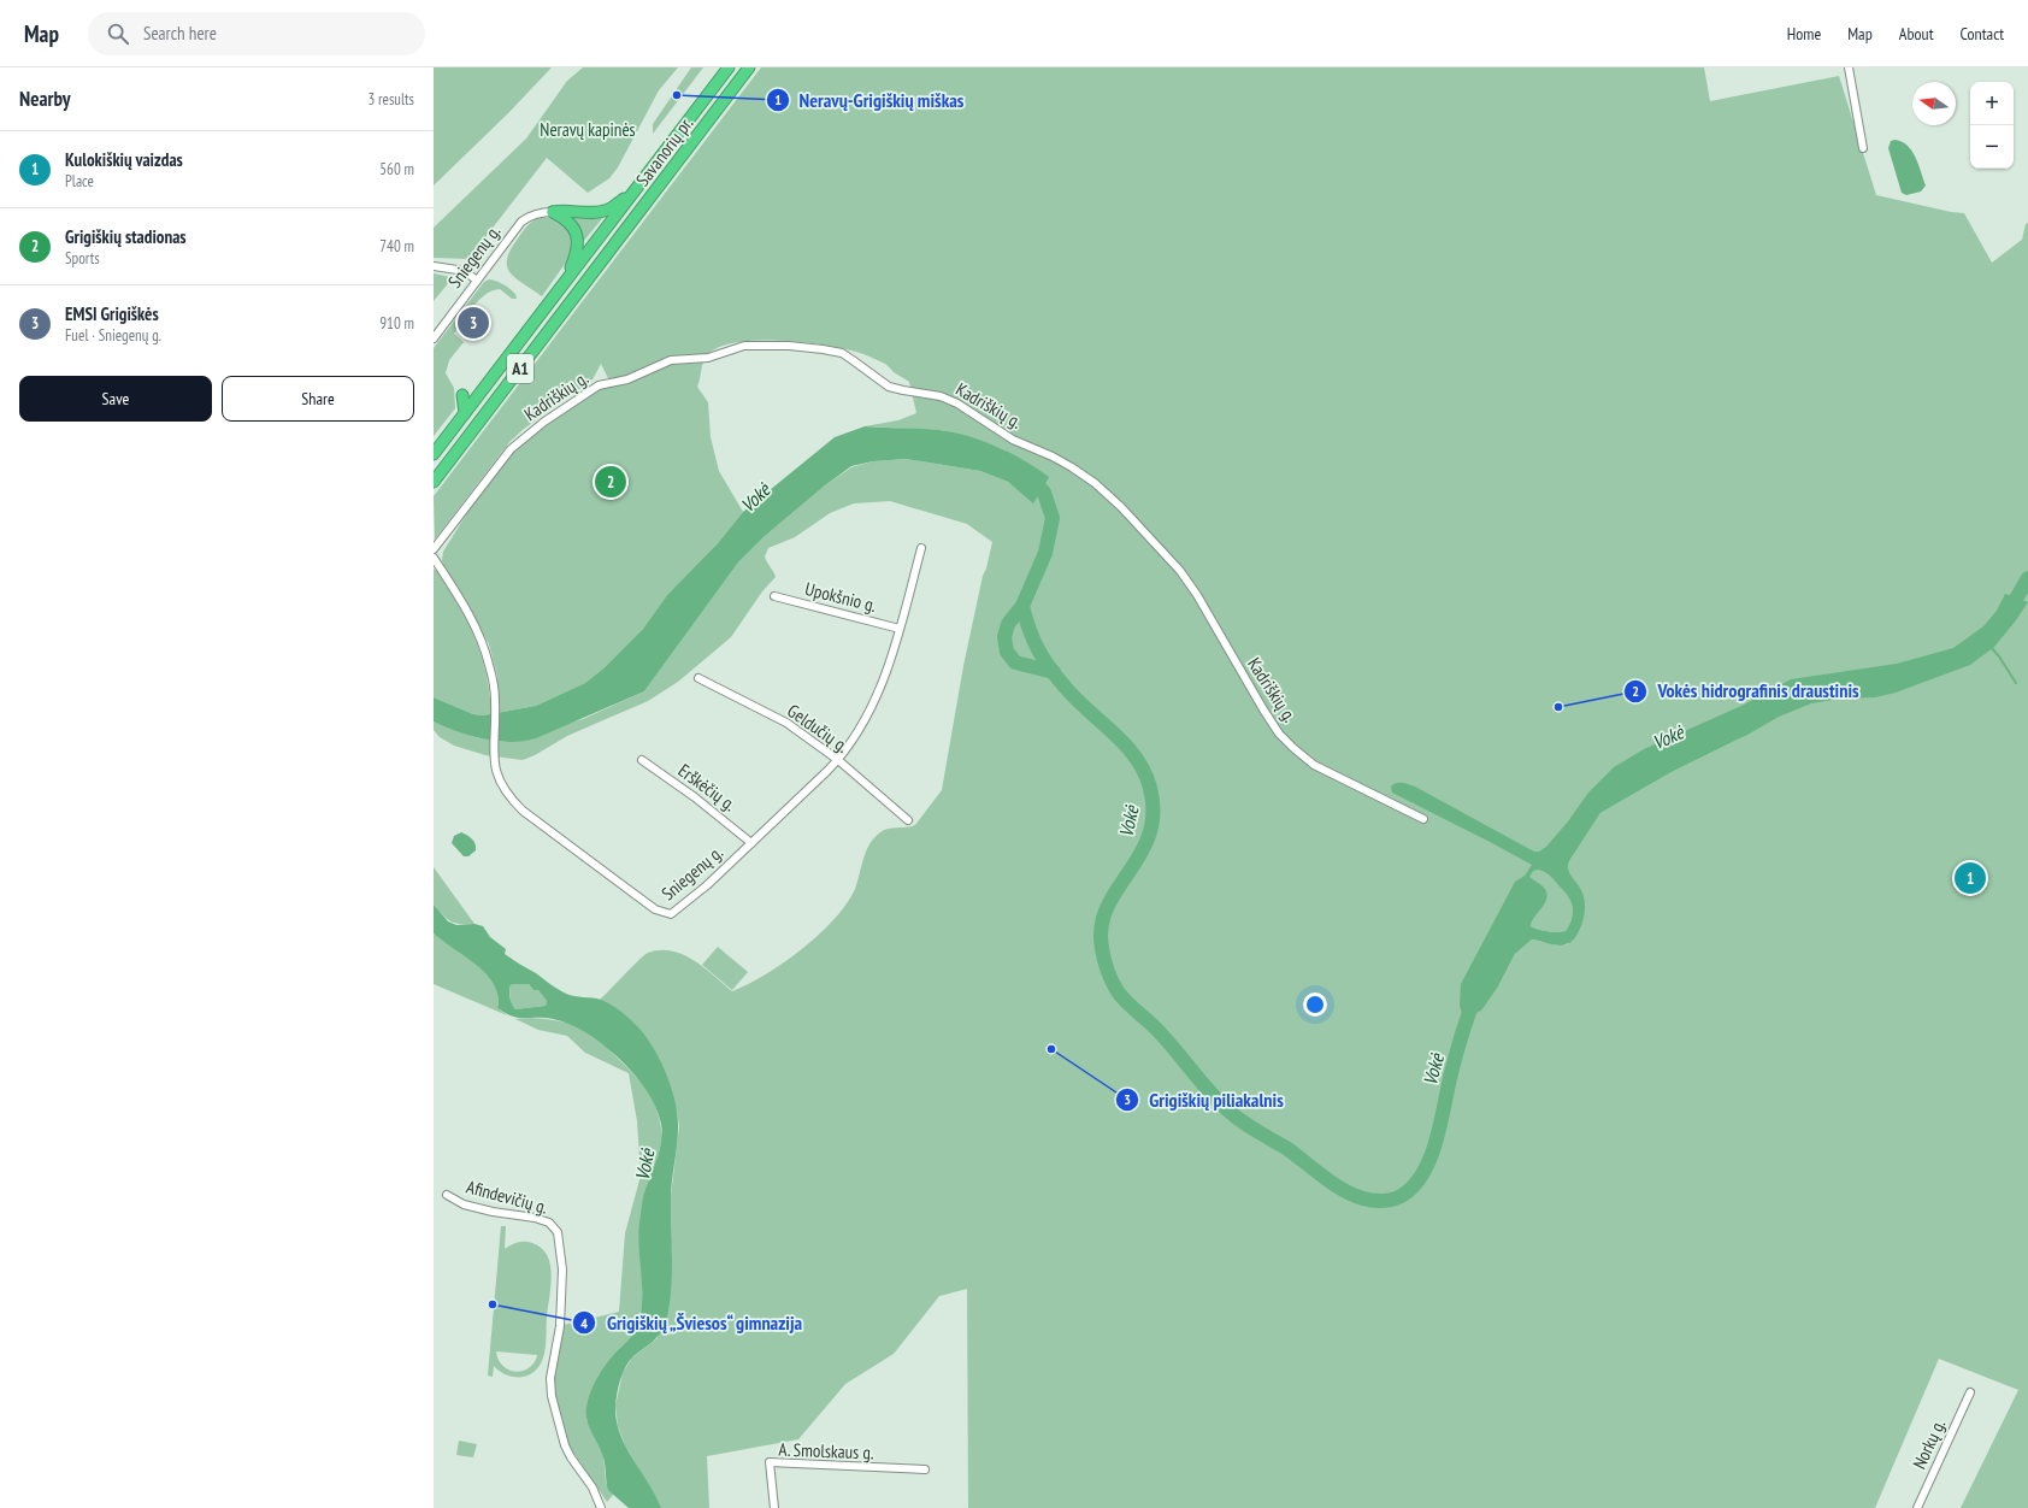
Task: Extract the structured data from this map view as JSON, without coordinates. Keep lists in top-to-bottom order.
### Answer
{
  "streets": {
    "highway": ["Savanorių pr.", "A1"],
    "street": [
      "Sniegenų g.",
      "Kadriškių g.",
      "Upokšnio g.",
      "Geldučių g.",
      "Erškėčių g.",
      "Afindevičių g.",
      "Norkų g.",
      "A. Smolskaus g."
    ]
  },
  "crossings": [
    ["Sniegenų g.", "Upokšnio g."],
    ["Sniegenų g.", "Geldučių g."],
    ["Sniegenų g.", "Erškėčių g."]
  ],
  "water": ["Vokė"],
  "parks": ["Neravų kapinės"],
  "places": [
    "Neravų-Grigiškių miškas",
    "Vokės hidrografinis draustinis",
    "Grigiškių piliakalnis",
    "Grigiškių „Šviesos“ gimnazija"
  ],
  "north": "left",
  "page": {
    "header": "Map",
    "search": "Search here",
    "nav": [
      "Home",
      "Map",
      "About",
      "Contact"
    ],
    "heading": ["Nearby", "3 results"],
    "map_buttons": ["+", "−"],
    "list": [
      {
        "mark": "1",
        "name": "Kulokiškių vaizdas",
        "note": "Place",
        "value": "560 m"
      },
      {
        "mark": "2",
        "name": "Grigiškių stadionas",
        "note": "Sports",
        "value": "740 m"
      },
      {
        "mark": "3",
        "name": "EMSI Grigiškės",
        "note": "Fuel · Sniegenų g.",
        "value": "910 m"
      }
    ],
    "pins": ["3", "2", "1"],
    "buttons": ["Save", "Share"]
  }
}
